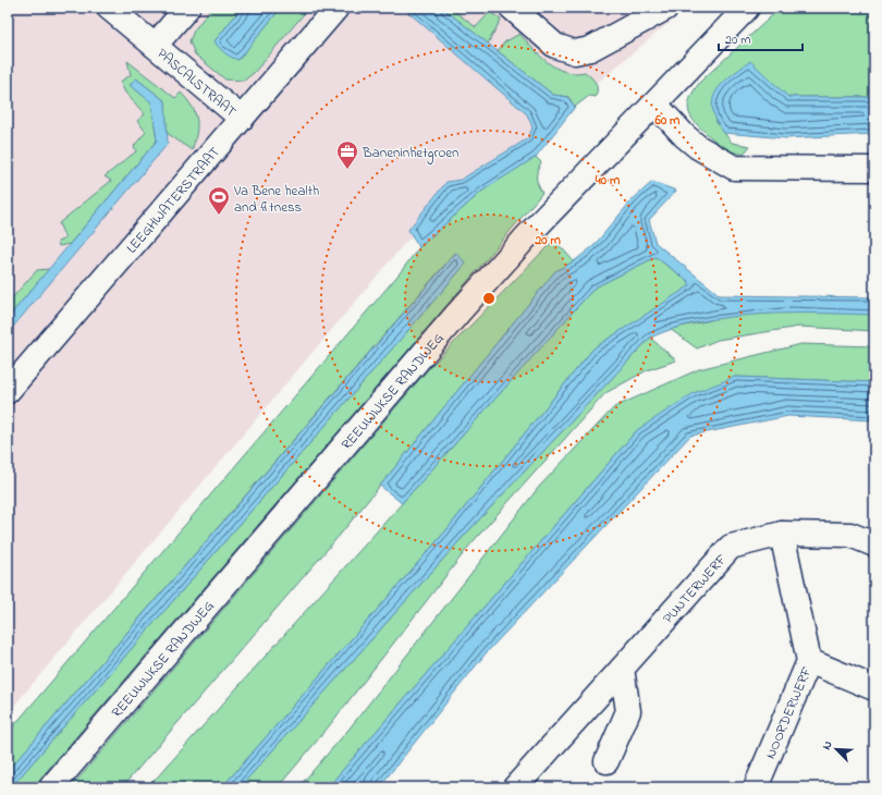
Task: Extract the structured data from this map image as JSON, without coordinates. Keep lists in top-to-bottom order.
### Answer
{
  "streets": {
    "street": [
      "PASCALSTRAAT",
      "LEEGHWATERSTRAAT",
      "REEUWIJKSE RANDWEG",
      "PUNTERWERF",
      "NOORDERWERF"
    ]
  },
  "crossings": [
    ["PASCALSTRAAT", "LEEGHWATERSTRAAT"],
    ["PUNTERWERF", "NOORDERWERF"]
  ],
  "places": {
    "office": ["Baneninhetgroen"],
    "sports": ["Va Bene health and fitness"]
  },
  "scale_bar": "20 m",
  "north": "top left",
  "rings": ["60 m", "40 m", "20 m"]
}
